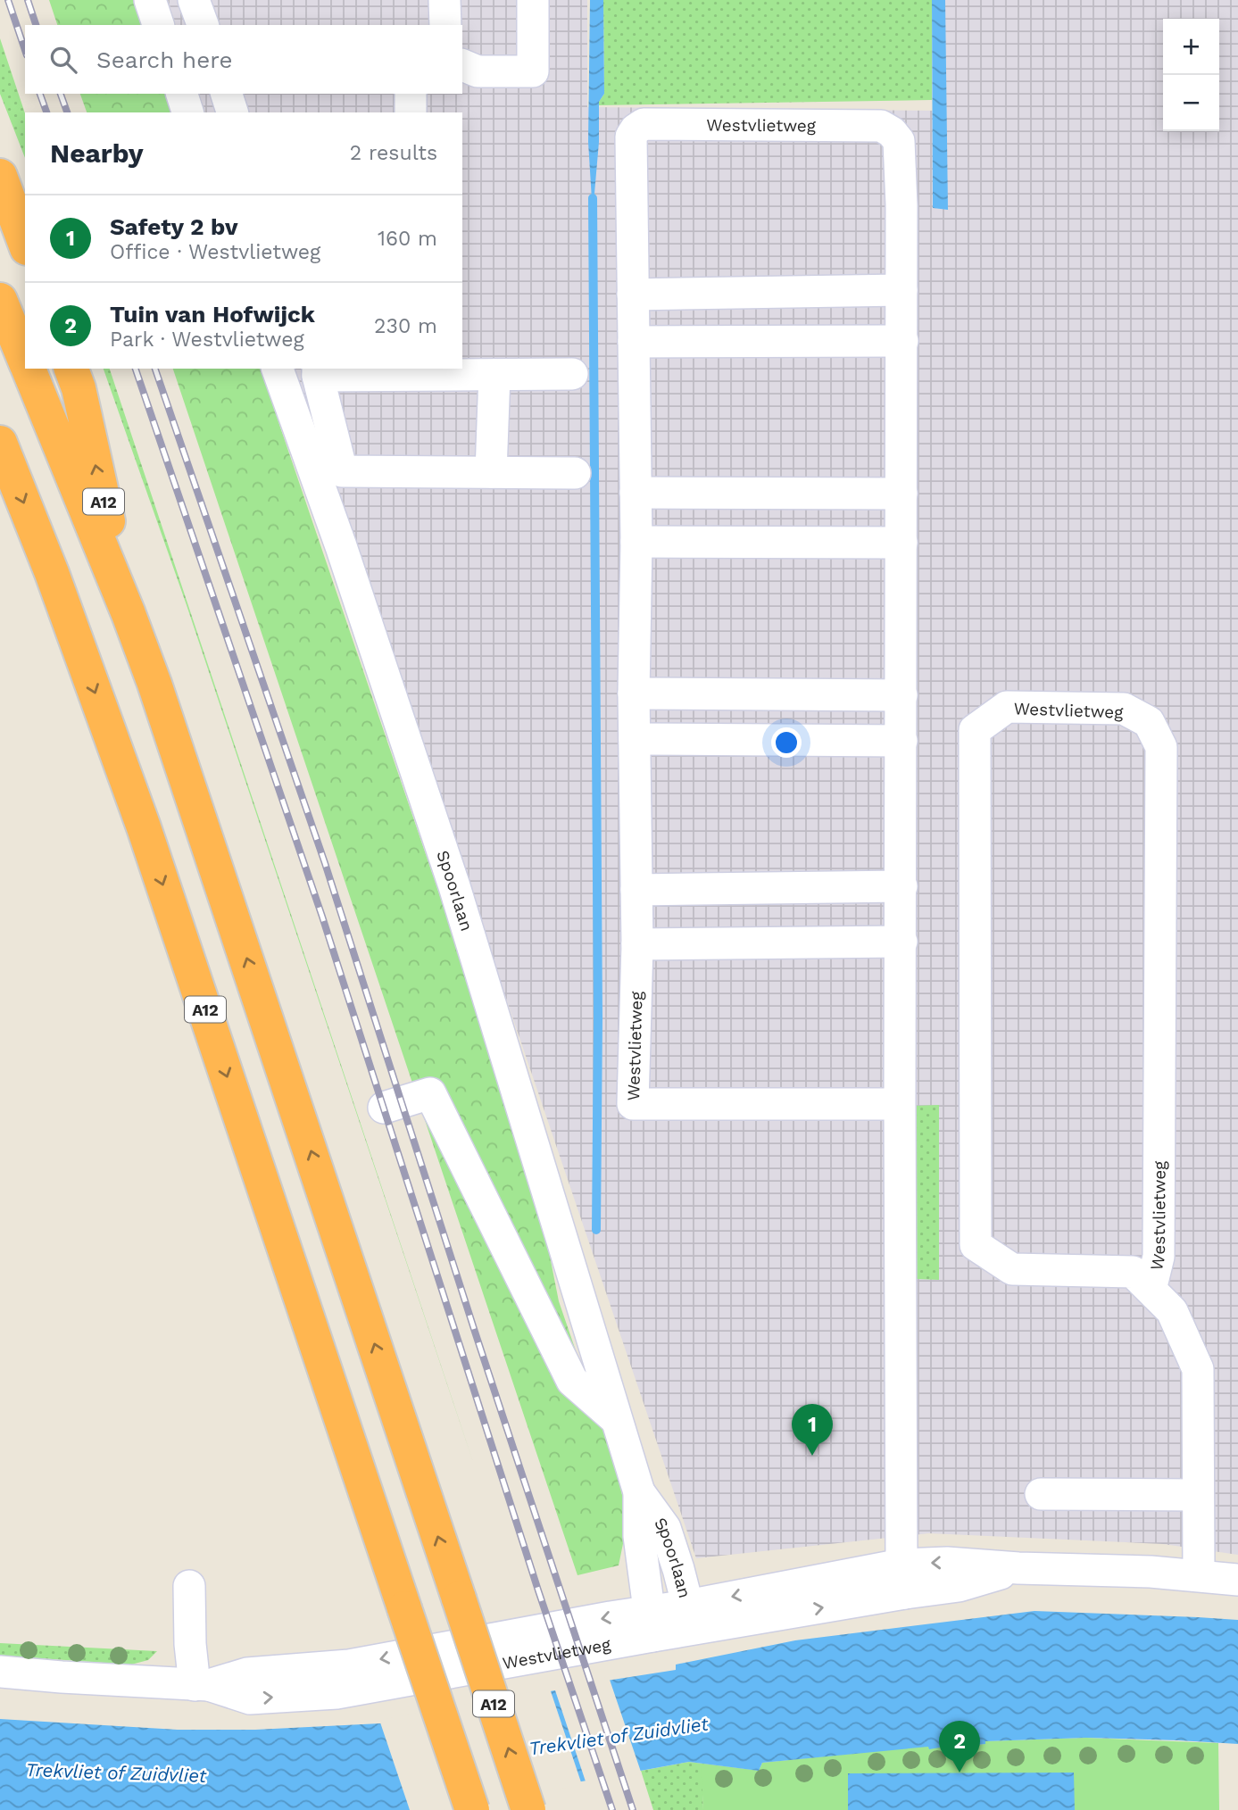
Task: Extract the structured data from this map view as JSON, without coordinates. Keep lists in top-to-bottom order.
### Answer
{
  "streets": {
    "highway": ["A12"],
    "street": ["Westvlietweg", "Spoorlaan"]
  },
  "crossings": [
    ["Westvlietweg", "Spoorlaan"]
  ],
  "water": ["Trekvliet of Zuidvliet"],
  "page": {
    "map_buttons": ["+", "−"],
    "search": "Search here",
    "heading": ["Nearby", "2 results"],
    "list": [
      {
        "mark": "1",
        "name": "Safety 2 bv",
        "note": "Office · Westvlietweg",
        "value": "160 m"
      },
      {
        "mark": "2",
        "name": "Tuin van Hofwijck",
        "note": "Park · Westvlietweg",
        "value": "230 m"
      }
    ],
    "pins": ["1", "2"]
  }
}
